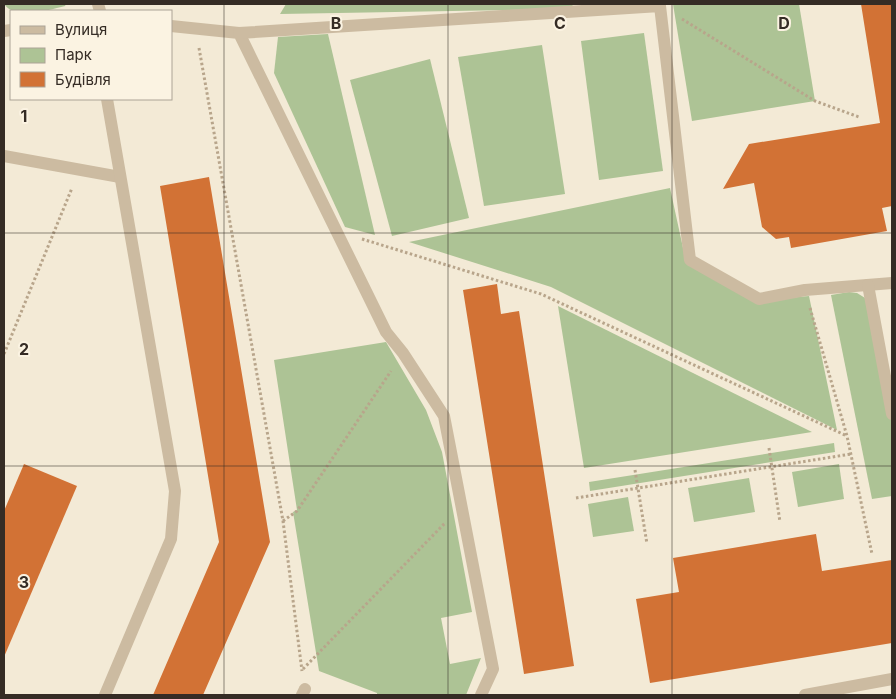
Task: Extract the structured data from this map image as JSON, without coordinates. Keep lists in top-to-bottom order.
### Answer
{
  "legend": ["Вулиця", "Парк", "Будівля"],
  "grid": {
    "columns": ["B", "C", "D"],
    "rows": ["1", "2", "3"]
  }
}
